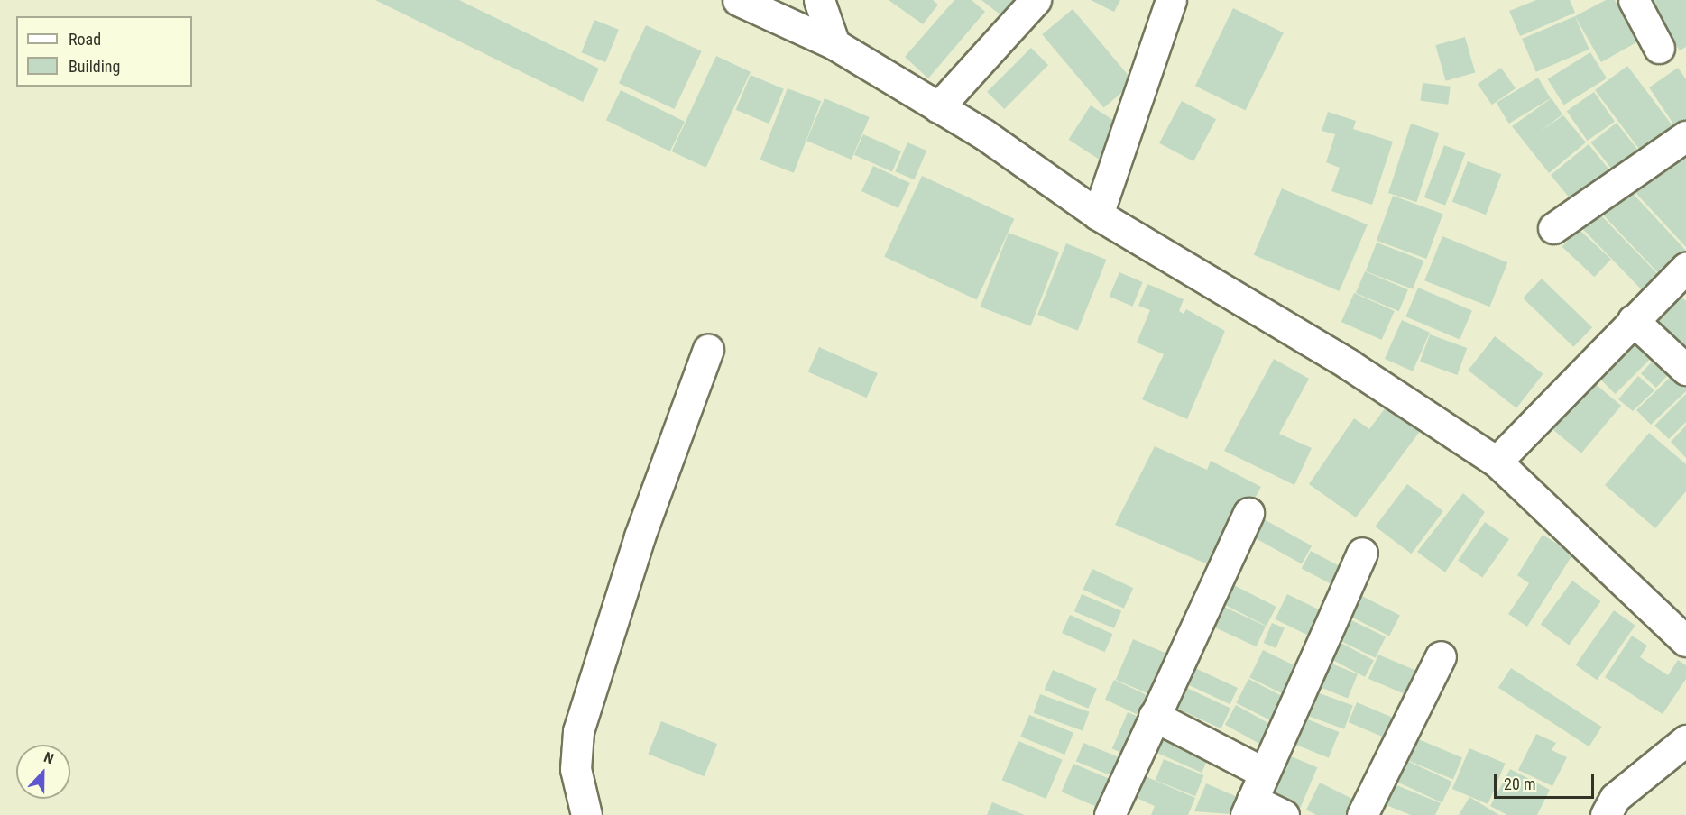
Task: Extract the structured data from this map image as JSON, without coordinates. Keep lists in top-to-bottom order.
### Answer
{
  "legend": ["Road", "Building"],
  "scale_bar": "20 m",
  "north": "top"
}
